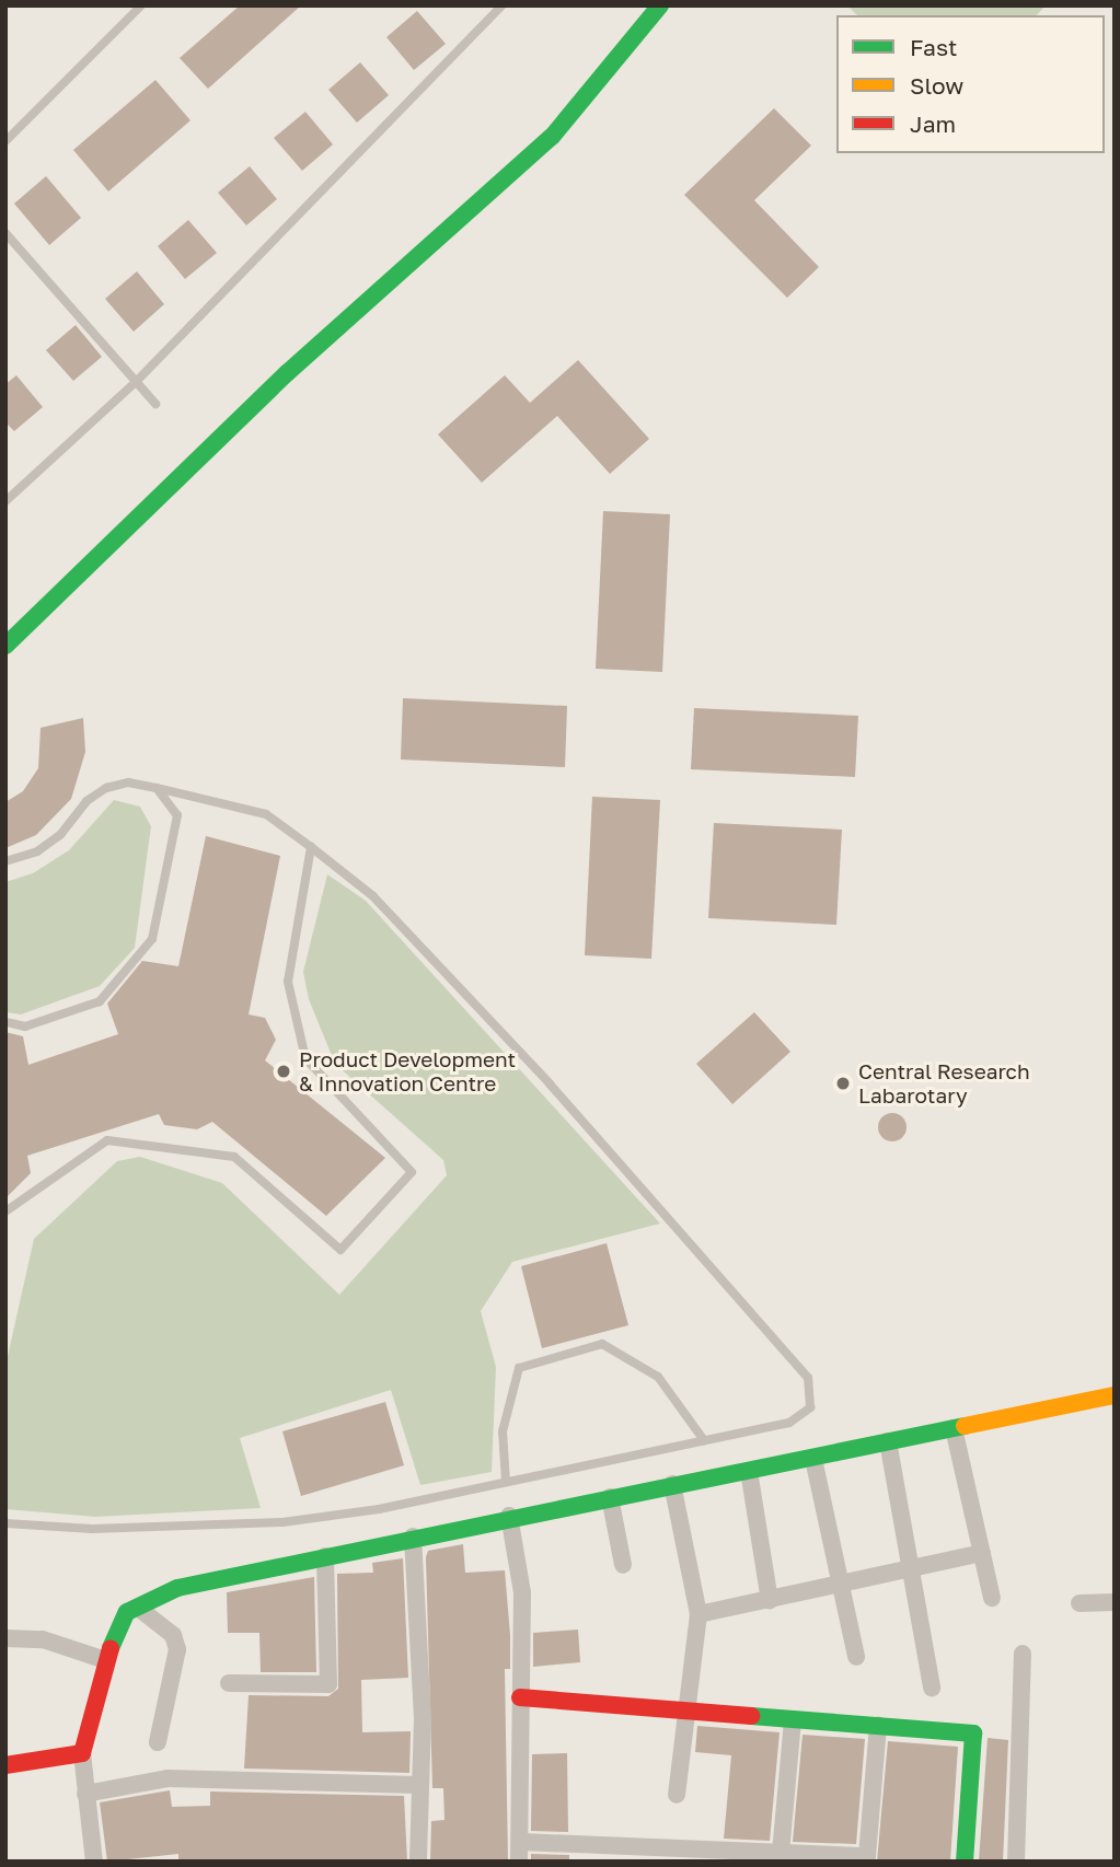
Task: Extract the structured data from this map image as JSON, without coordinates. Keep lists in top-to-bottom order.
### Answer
{
  "places": ["Product Development & Innovation Centre", "Central Research Labarotary"],
  "legend": ["Fast", "Slow", "Jam"]
}
